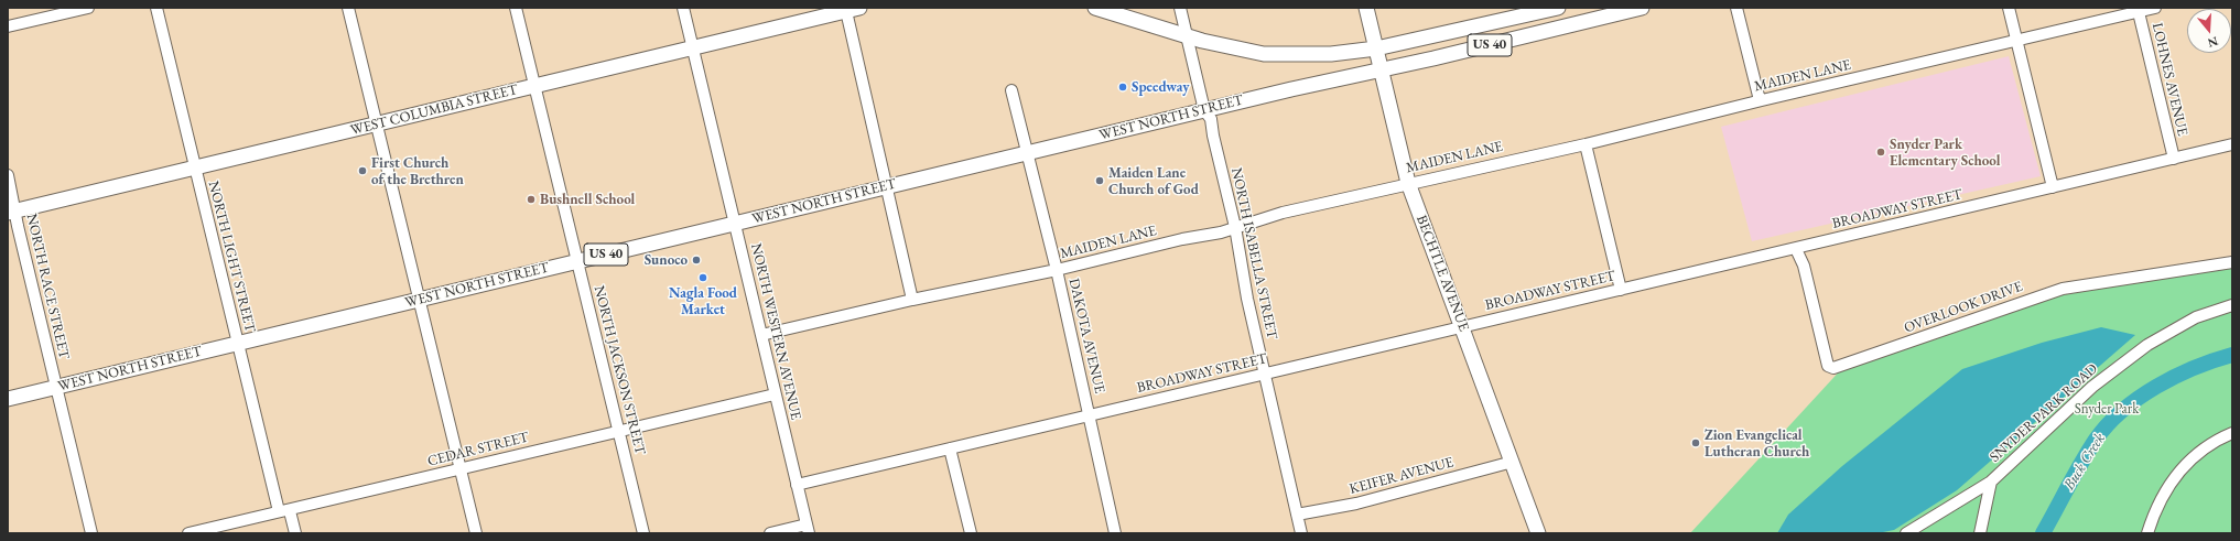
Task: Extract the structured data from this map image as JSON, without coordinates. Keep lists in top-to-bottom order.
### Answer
{
  "streets": {
    "main road": [
      "US 40",
      "WEST COLUMBIA STREET",
      "WEST NORTH STREET",
      "BECHTLE AVENUE"
    ],
    "street": [
      "MAIDEN LANE",
      "LOHNES AVENUE",
      "BROADWAY STREET",
      "NORTH ISABELLA STREET",
      "NORTH LIGHT STREET",
      "NORTH RACE STREET",
      "OVERLOOK DRIVE",
      "NORTH WESTERN AVENUE",
      "DAKOTA AVENUE",
      "NORTH JACKSON STREET",
      "SNYDER PARK ROAD",
      "CEDAR STREET",
      "KEIFER AVENUE"
    ]
  },
  "crossings": [
    ["US 40", "NORTH ISABELLA STREET"],
    ["US 40", "BECHTLE AVENUE"],
    ["MAIDEN LANE", "LOHNES AVENUE"],
    ["MAIDEN LANE", "NORTH ISABELLA STREET"],
    ["MAIDEN LANE", "BECHTLE AVENUE"],
    ["MAIDEN LANE", "NORTH WESTERN AVENUE"],
    ["MAIDEN LANE", "DAKOTA AVENUE"],
    ["LOHNES AVENUE", "BROADWAY STREET"],
    ["WEST COLUMBIA STREET", "NORTH LIGHT STREET"],
    ["WEST COLUMBIA STREET", "NORTH RACE STREET"],
    ["WEST COLUMBIA STREET", "NORTH WESTERN AVENUE"],
    ["WEST COLUMBIA STREET", "NORTH JACKSON STREET"],
    ["WEST NORTH STREET", "NORTH ISABELLA STREET"],
    ["WEST NORTH STREET", "NORTH LIGHT STREET"],
    ["WEST NORTH STREET", "BECHTLE AVENUE"],
    ["WEST NORTH STREET", "NORTH RACE STREET"],
    ["WEST NORTH STREET", "NORTH WESTERN AVENUE"],
    ["WEST NORTH STREET", "DAKOTA AVENUE"],
    ["WEST NORTH STREET", "NORTH JACKSON STREET"],
    ["BROADWAY STREET", "NORTH ISABELLA STREET"],
    ["BROADWAY STREET", "BECHTLE AVENUE"],
    ["BROADWAY STREET", "OVERLOOK DRIVE"],
    ["BROADWAY STREET", "NORTH WESTERN AVENUE"],
    ["BROADWAY STREET", "DAKOTA AVENUE"],
    ["NORTH ISABELLA STREET", "KEIFER AVENUE"],
    ["NORTH LIGHT STREET", "CEDAR STREET"],
    ["BECHTLE AVENUE", "KEIFER AVENUE"],
    ["NORTH WESTERN AVENUE", "CEDAR STREET"],
    ["NORTH JACKSON STREET", "CEDAR STREET"]
  ],
  "water": ["Buck Creek"],
  "parks": ["Snyder Park"],
  "places": [
    "Speedway",
    "Snyder Park Elementary School",
    "First Church of the Brethren",
    "Maiden Lane Church of God",
    "Bushnell School",
    "Sunoco",
    "Nagla Food Market",
    "Zion Evangelical Lutheran Church"
  ],
  "north": "bottom"
}
